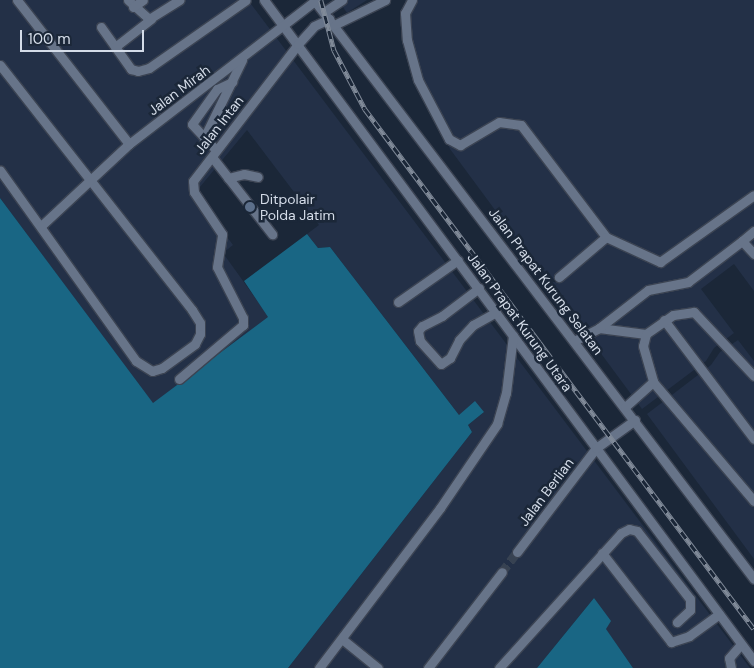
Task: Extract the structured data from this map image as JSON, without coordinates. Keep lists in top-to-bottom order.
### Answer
{
  "streets": {
    "street": [
      "Jalan Mirah",
      "Jalan Intan",
      "Jalan Prapat Kurung Selatan",
      "Jalan Prapat Kurung Utara",
      "Jalan Berlian"
    ]
  },
  "crossings": [
    ["Jalan Mirah", "Jalan Prapat Kurung Selatan"],
    ["Jalan Mirah", "Jalan Prapat Kurung Utara"],
    ["Jalan Intan", "Jalan Prapat Kurung Selatan"],
    ["Jalan Intan", "Jalan Prapat Kurung Utara"],
    ["Jalan Prapat Kurung Selatan", "Jalan Berlian"],
    ["Jalan Prapat Kurung Utara", "Jalan Berlian"]
  ],
  "places": ["Ditpolair Polda Jatim"],
  "scale_bar": "100 m"
}
